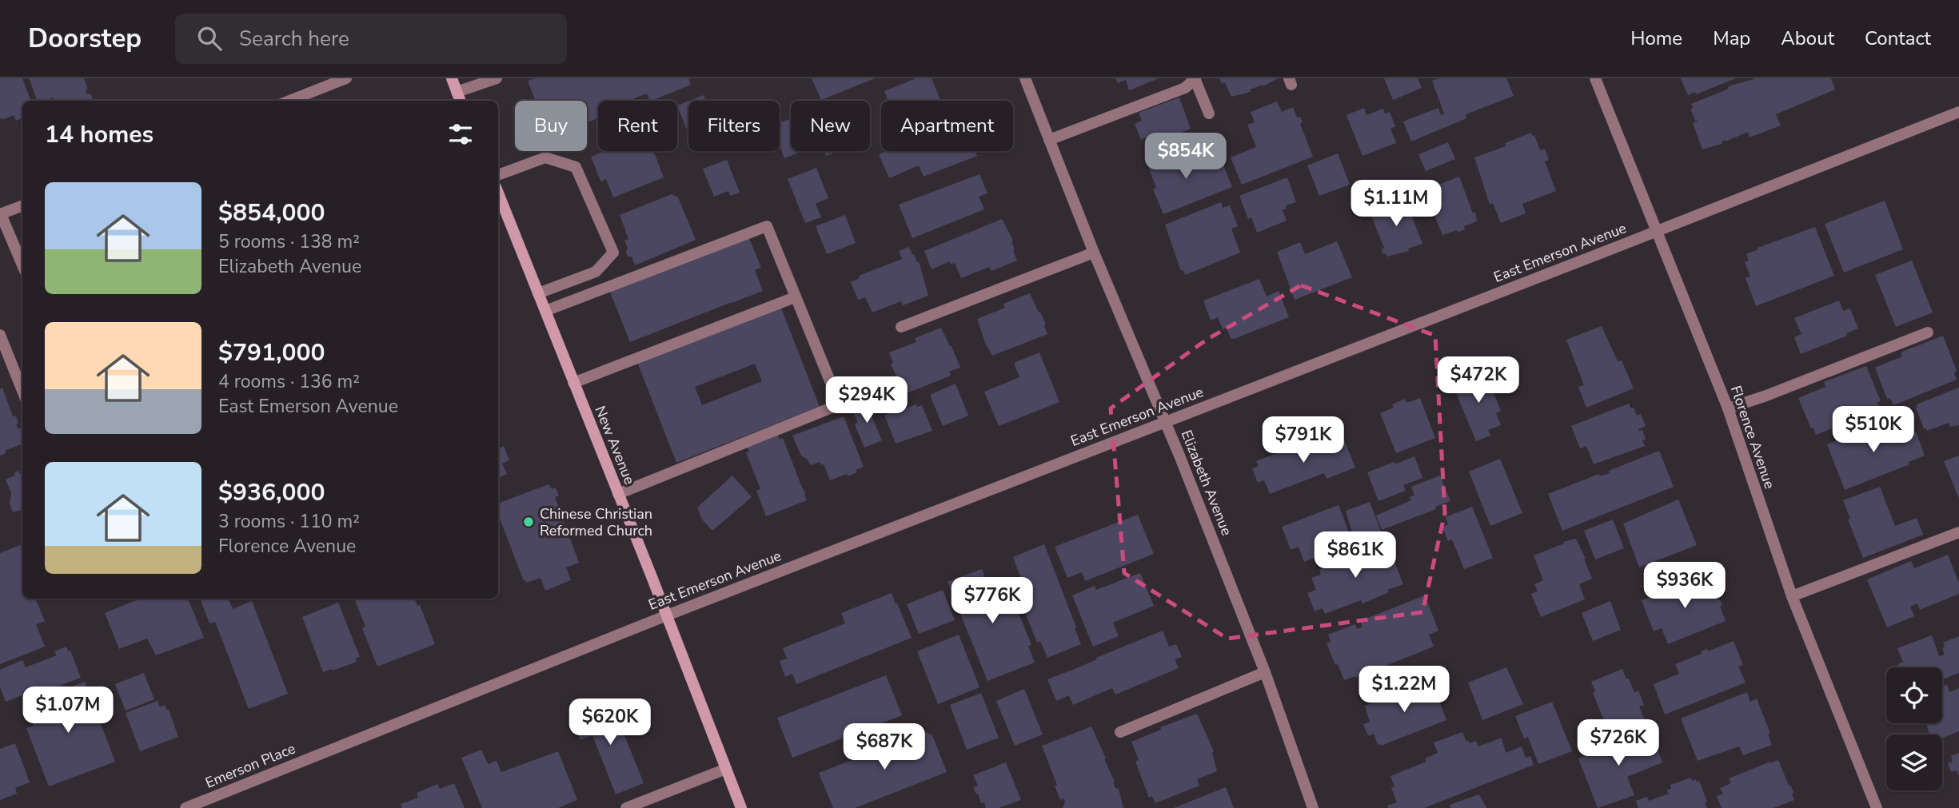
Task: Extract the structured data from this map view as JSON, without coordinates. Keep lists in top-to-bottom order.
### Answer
{
  "streets": {
    "main road": ["New Avenue"],
    "street": [
      "East Emerson Avenue",
      "Florence Avenue",
      "Elizabeth Avenue",
      "Emerson Place"
    ]
  },
  "crossings": [
    ["East Emerson Avenue", "Florence Avenue"],
    ["East Emerson Avenue", "New Avenue"],
    ["East Emerson Avenue", "Elizabeth Avenue"],
    ["East Emerson Avenue", "Emerson Place"]
  ],
  "places": ["Chinese Christian Reformed Church"],
  "page": {
    "header": "Doorstep",
    "search": "Search here",
    "nav": [
      "Home",
      "Map",
      "About",
      "Contact"
    ],
    "chip": [
      "Buy",
      "Rent",
      "Filters",
      "New",
      "Apartment"
    ],
    "heading": "14 homes",
    "price": [
      "$854K",
      "$1.11M",
      "$472K",
      "$294K",
      "$510K",
      "$791K",
      "$861K",
      "$936K",
      "$776K",
      "$1.22M",
      "$1.07M",
      "$620K",
      "$726K",
      "$687K"
    ],
    "list": [
      {
        "name": "$854,000",
        "note": "5 rooms · 138 m² · Elizabeth Avenue"
      },
      {
        "name": "$791,000",
        "note": "4 rooms · 136 m² · East Emerson Avenue"
      },
      {
        "name": "$936,000",
        "note": "3 rooms · 110 m² · Florence Avenue"
      }
    ]
  }
}
